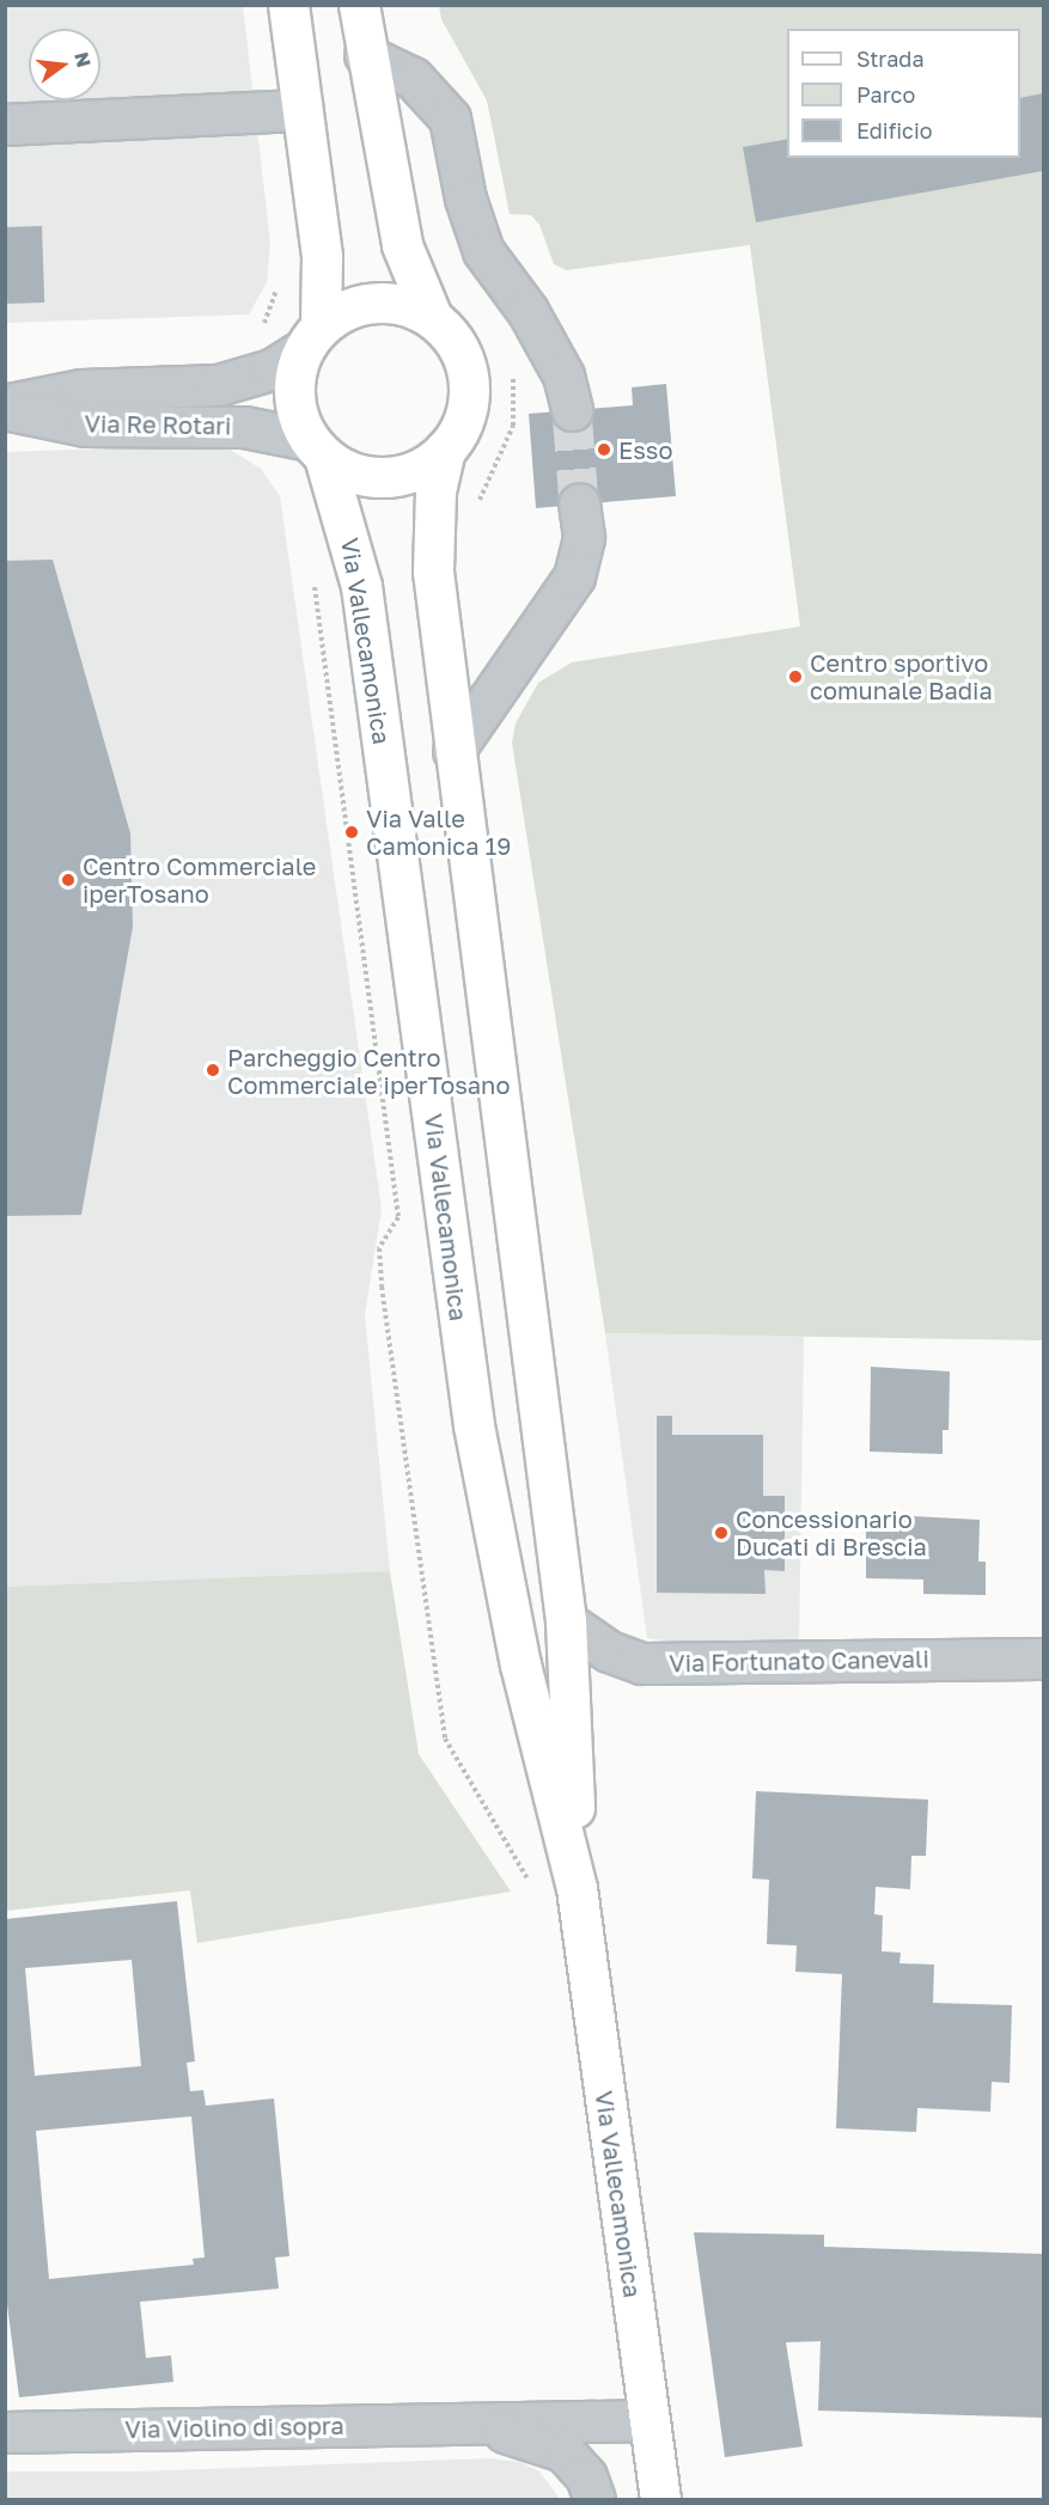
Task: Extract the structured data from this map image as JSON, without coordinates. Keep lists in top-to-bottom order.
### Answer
{
  "streets": {
    "main road": ["Via Vallecamonica"],
    "street": ["Via Re Rotari", "Via Fortunato Canevali", "Via Violino di sopra"]
  },
  "crossings": [
    ["Via Re Rotari", "Via Vallecamonica"],
    ["Via Vallecamonica", "Via Fortunato Canevali"],
    ["Via Vallecamonica", "Via Violino di sopra"]
  ],
  "places": [
    "Esso",
    "Centro sportivo comunale Badia",
    "Via Valle Camonica 19",
    "Centro Commerciale iperTosano",
    "Parcheggio Centro Commerciale iperTosano",
    "Concessionario Ducati di Brescia"
  ],
  "legend": ["Strada", "Parco", "Edificio"],
  "north": "right"
}
